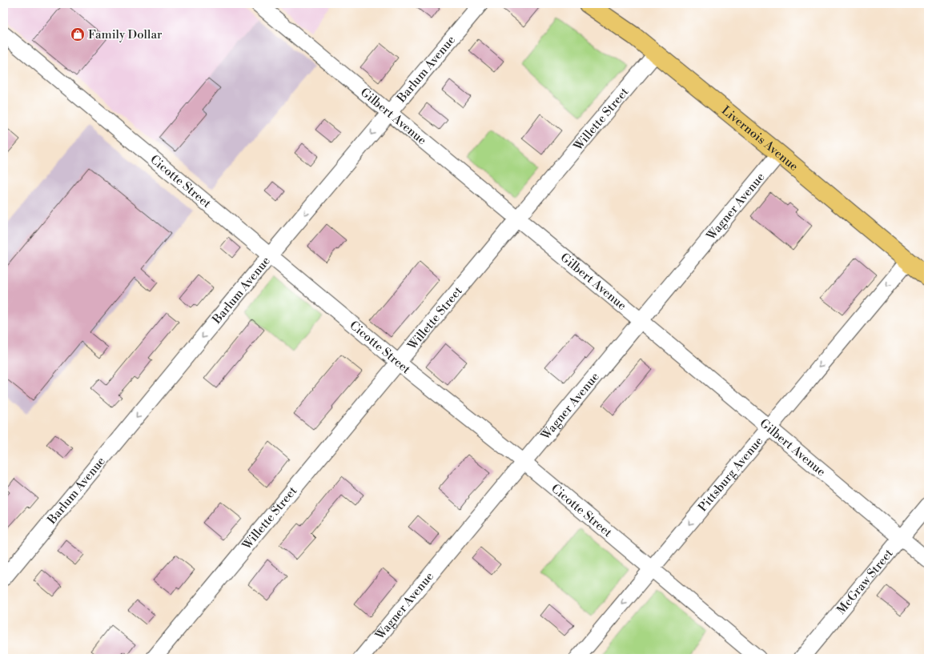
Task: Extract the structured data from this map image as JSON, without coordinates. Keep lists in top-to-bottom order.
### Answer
{
  "streets": {
    "main road": ["Livernois Avenue"],
    "street": [
      "Barlum Avenue",
      "Gilbert Avenue",
      "Willette Street",
      "Cicotte Street",
      "Wagner Avenue",
      "Pittsburg Avenue",
      "McGraw Street"
    ]
  },
  "crossings": [
    ["Barlum Avenue", "Gilbert Avenue"],
    ["Barlum Avenue", "Cicotte Street"],
    ["Gilbert Avenue", "Willette Street"],
    ["Gilbert Avenue", "Wagner Avenue"],
    ["Gilbert Avenue", "Pittsburg Avenue"],
    ["Gilbert Avenue", "McGraw Street"],
    ["Willette Street", "Livernois Avenue"],
    ["Willette Street", "Cicotte Street"],
    ["Livernois Avenue", "Wagner Avenue"],
    ["Livernois Avenue", "Pittsburg Avenue"],
    ["Cicotte Street", "Wagner Avenue"],
    ["Cicotte Street", "Pittsburg Avenue"]
  ],
  "one_way": ["Barlum Avenue", "Pittsburg Avenue"],
  "places": {
    "shop": ["Family Dollar"]
  }
}
